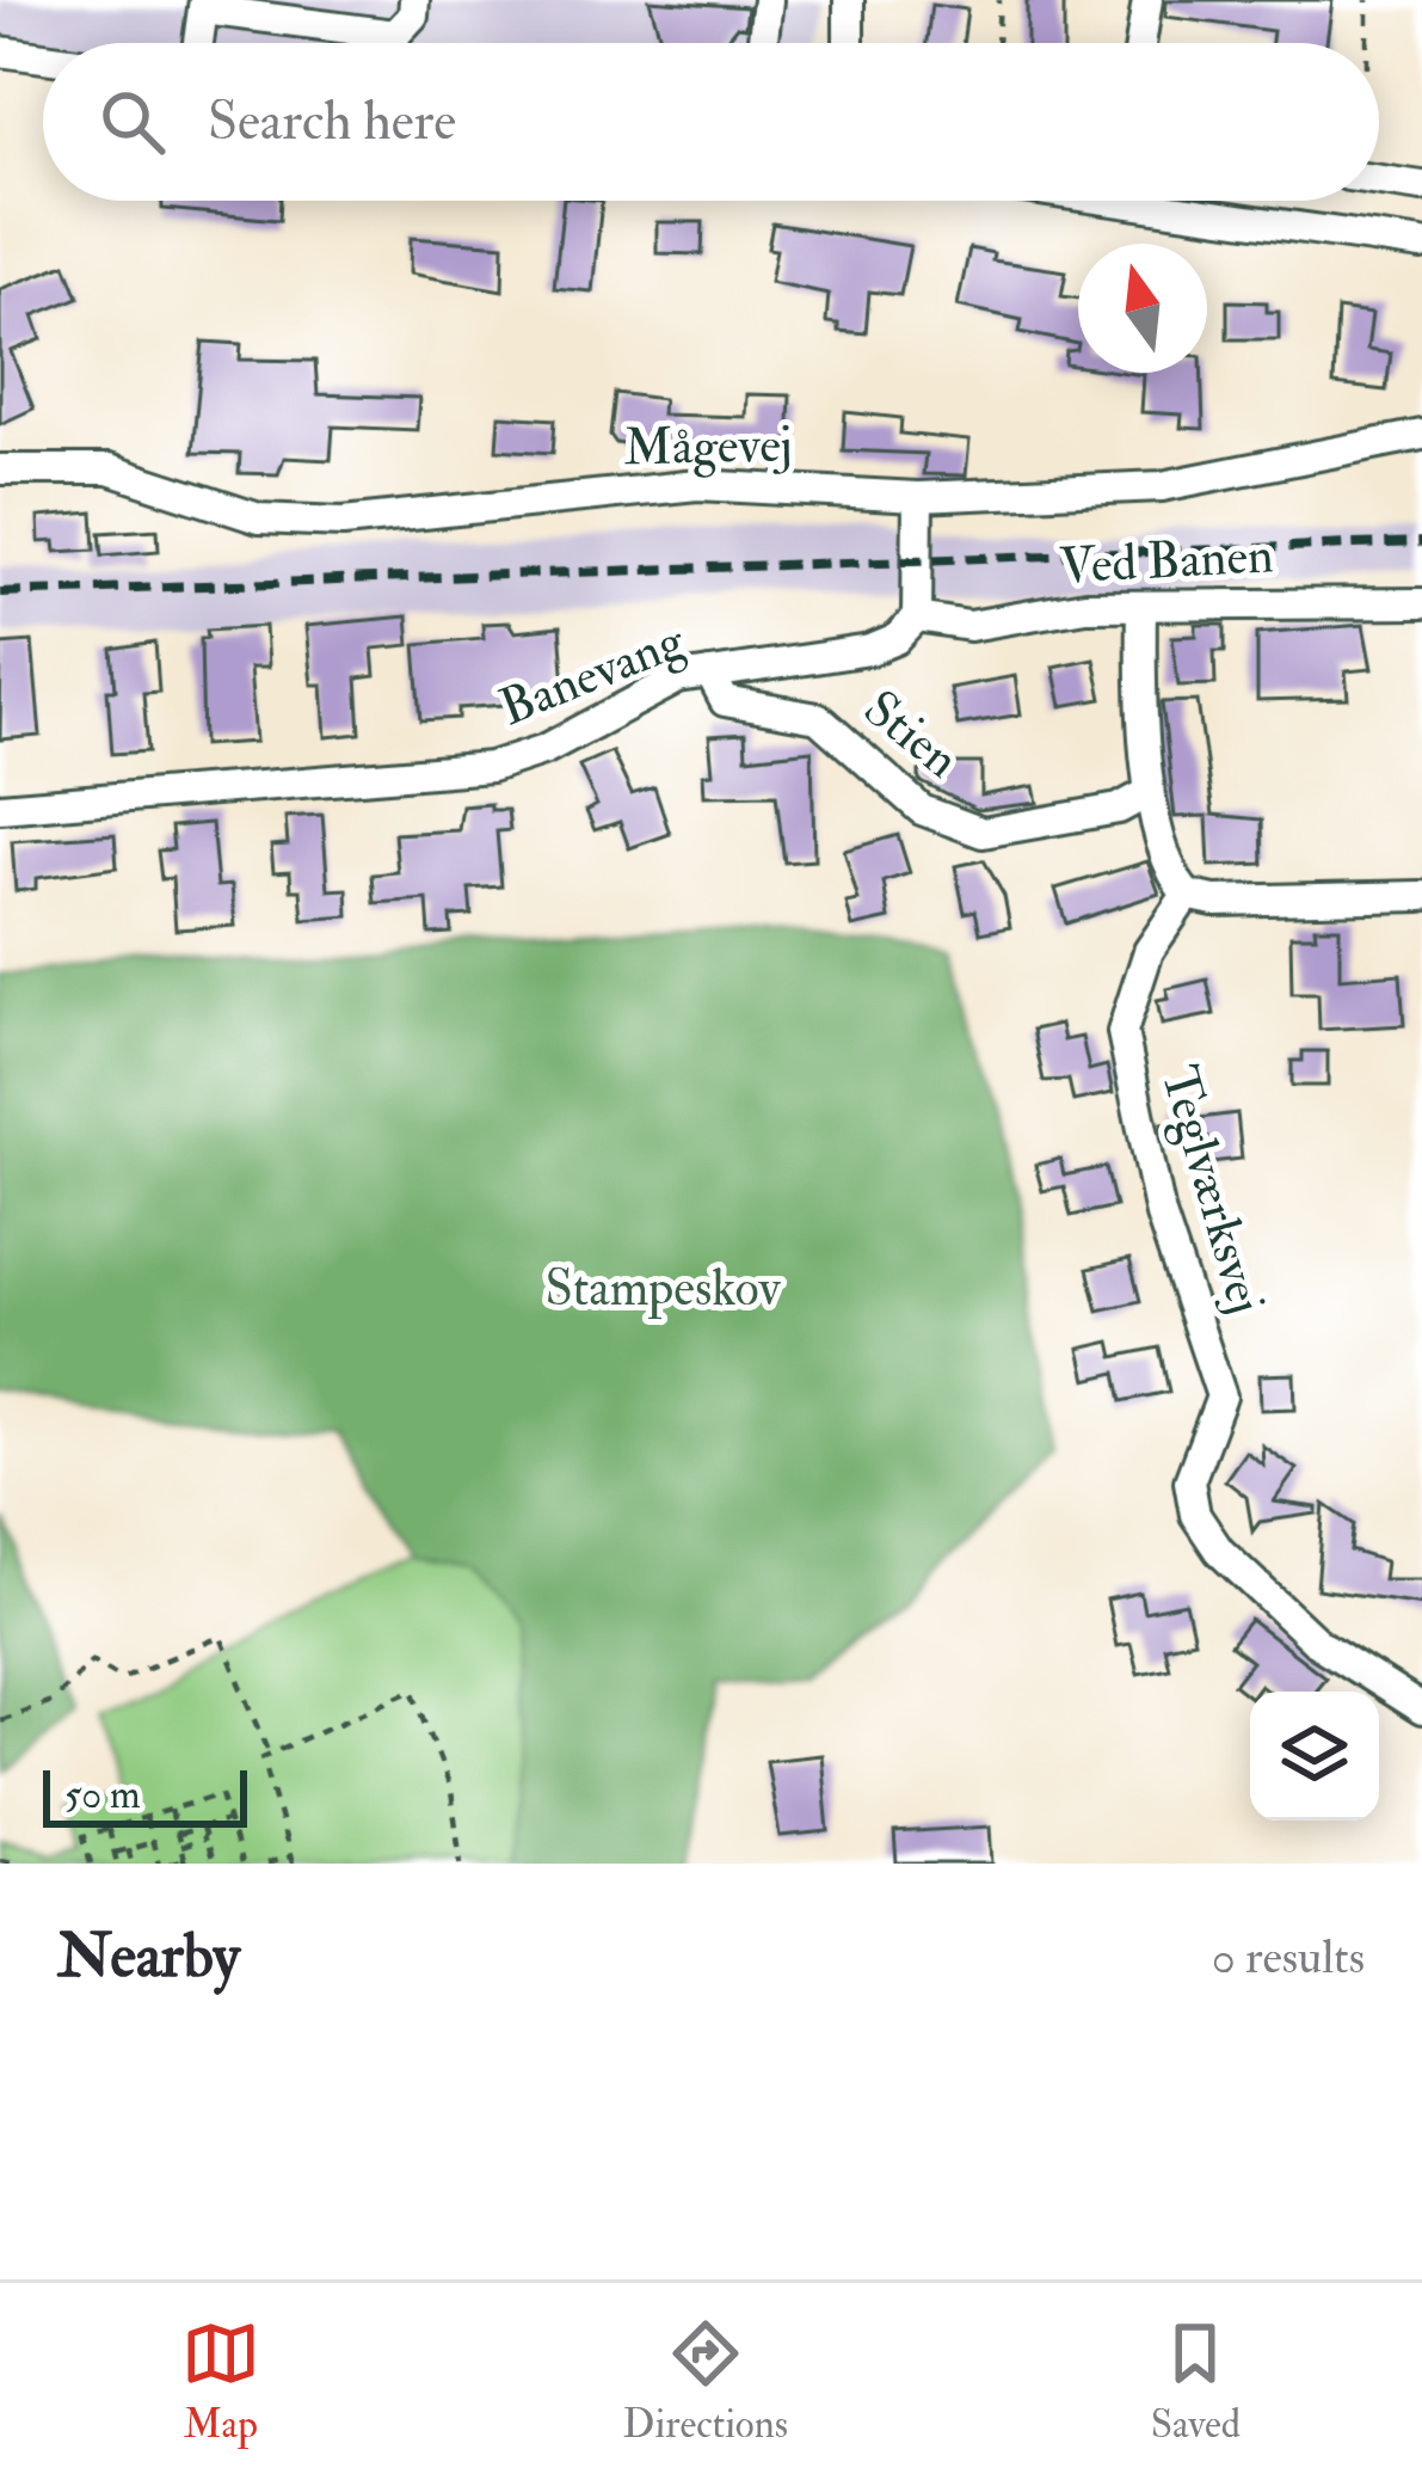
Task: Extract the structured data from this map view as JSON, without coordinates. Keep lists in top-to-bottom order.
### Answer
{
  "streets": {
    "street": [
      "Mågevej",
      "Ved Banen",
      "Banevang",
      "Stien",
      "Teglværksvej"
    ]
  },
  "crossings": [
    ["Ved Banen", "Banevang"],
    ["Banevang", "Stien"]
  ],
  "parks": ["Stampeskov"],
  "scale_bar": "50 m",
  "north": "top",
  "page": {
    "search": "Search here",
    "scale": "50 m",
    "heading": ["Nearby", "0 results"],
    "nav": ["Map", "Directions", "Saved"]
  }
}
